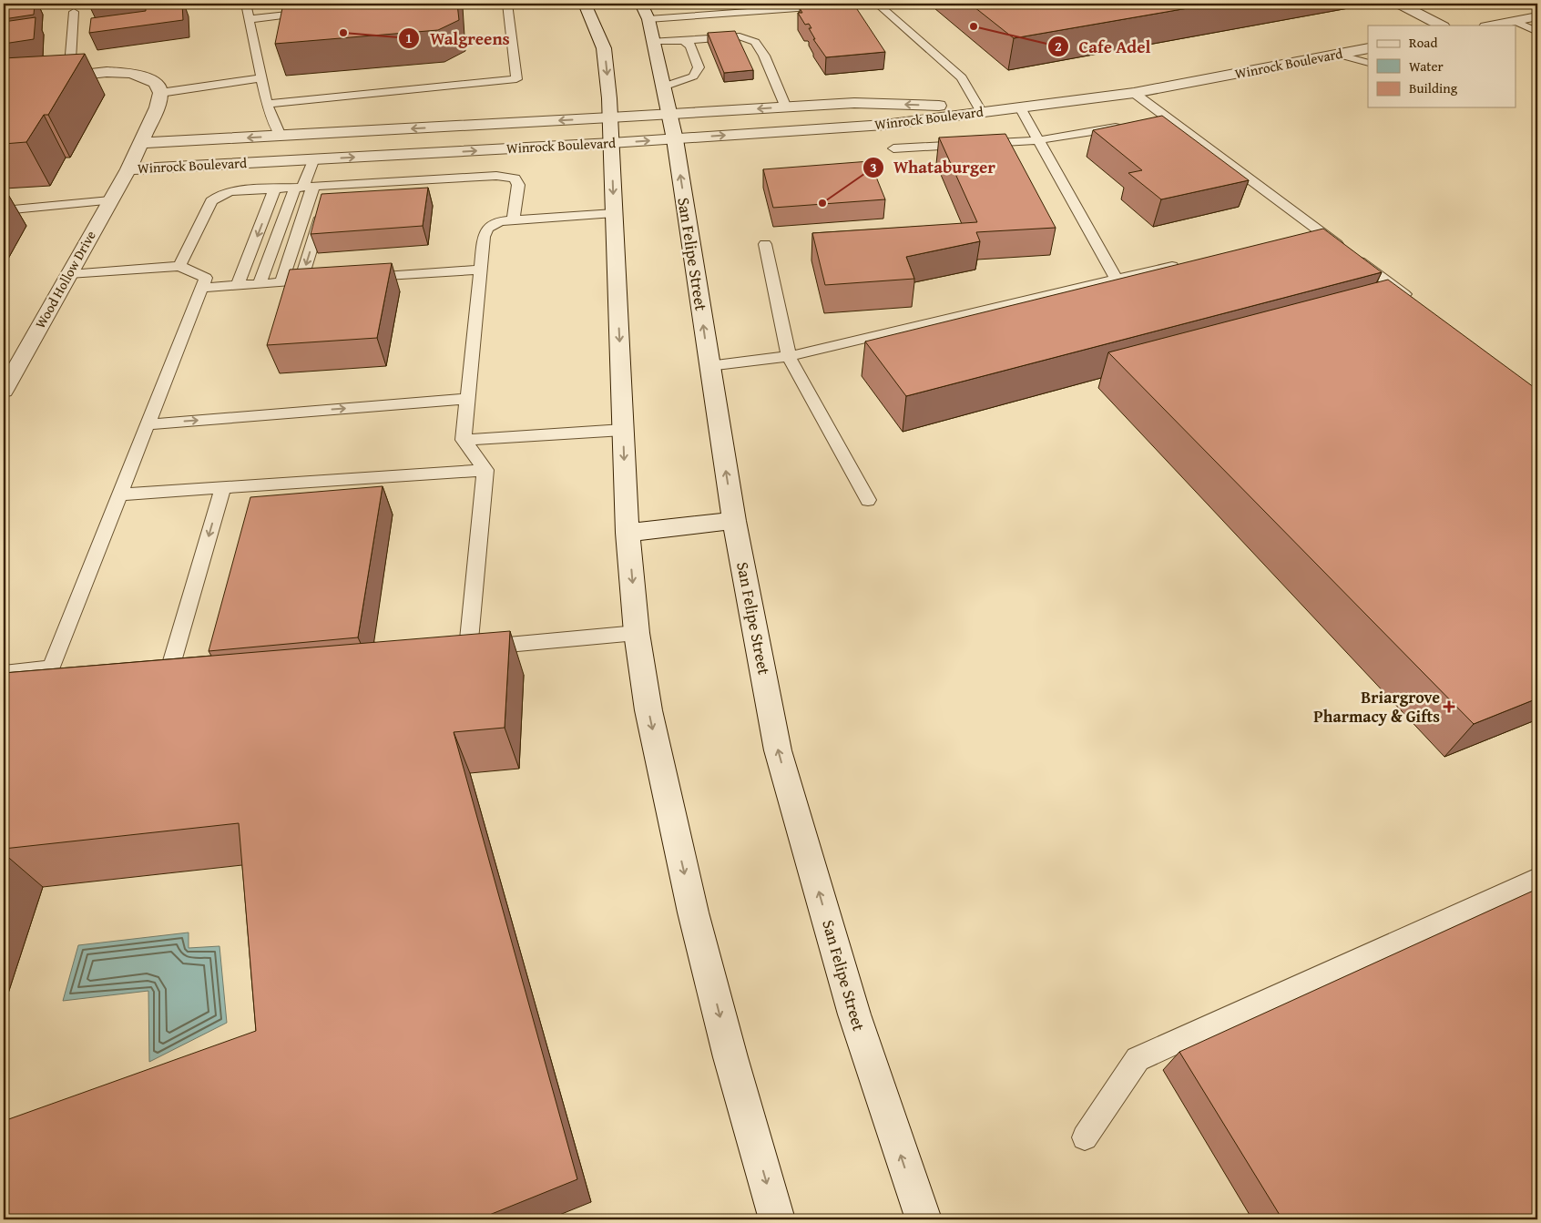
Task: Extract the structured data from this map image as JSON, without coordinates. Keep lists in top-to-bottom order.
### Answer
{
  "streets": {
    "street": ["Winrock Boulevard", "San Felipe Street", "Wood Hollow Drive"]
  },
  "crossings": [
    ["Winrock Boulevard", "San Felipe Street"],
    ["Winrock Boulevard", "Wood Hollow Drive"]
  ],
  "places": {
    "other": ["Cafe Adel", "Walgreens", "Whataburger"],
    "health": ["Briargrove Pharmacy & Gifts"]
  },
  "legend": ["Road", "Water", "Building"]
}
